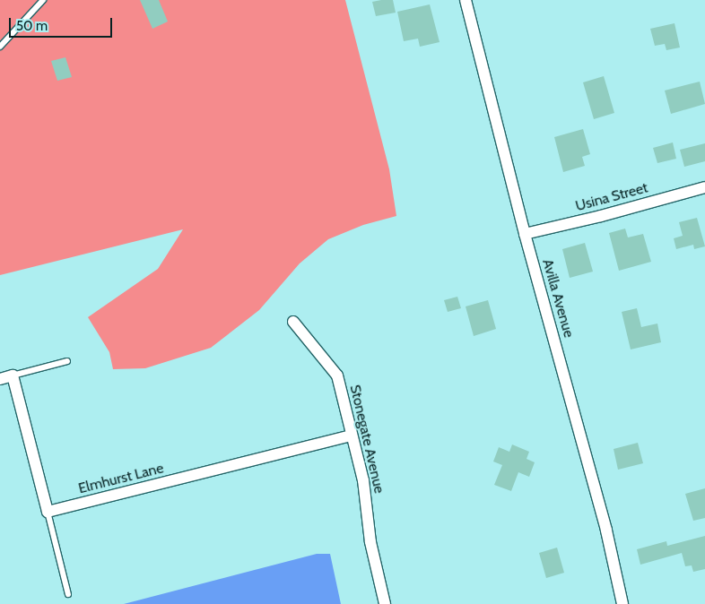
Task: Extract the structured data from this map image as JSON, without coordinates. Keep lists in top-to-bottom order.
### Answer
{
  "streets": {
    "street": [
      "Usina Street",
      "Avilla Avenue",
      "Stonegate Avenue",
      "Elmhurst Lane"
    ]
  },
  "crossings": [
    ["Usina Street", "Avilla Avenue"],
    ["Stonegate Avenue", "Elmhurst Lane"]
  ],
  "scale_bar": "50 m"
}
